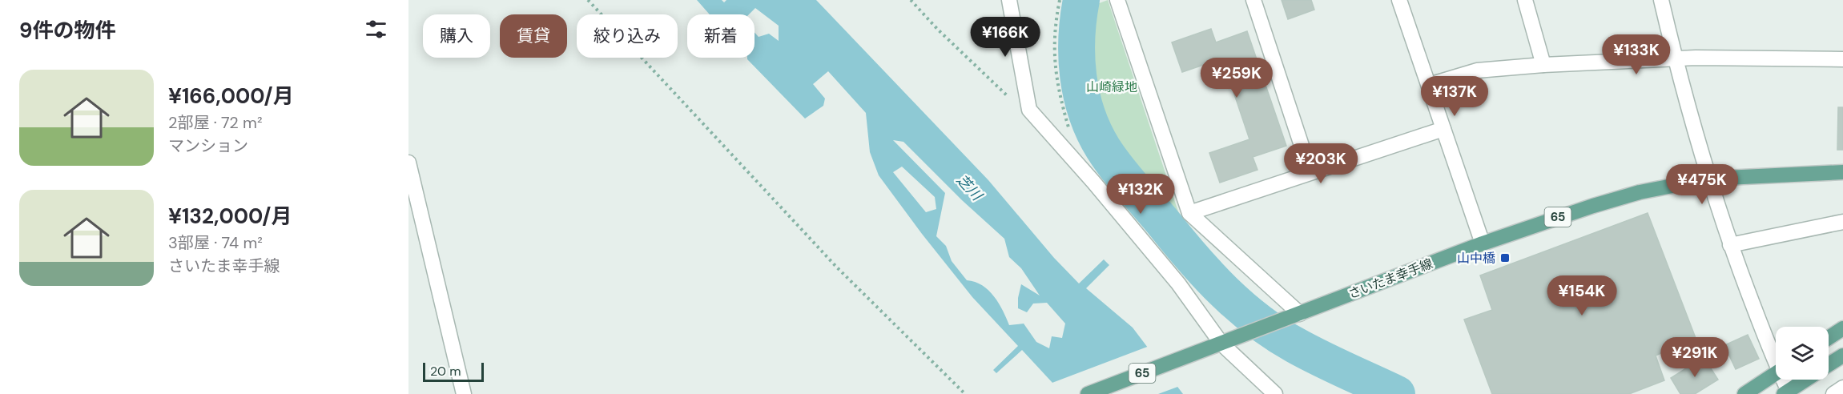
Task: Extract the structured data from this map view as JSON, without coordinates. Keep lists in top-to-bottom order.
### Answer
{
  "streets": {
    "main road": ["65", "さいたま幸手線"]
  },
  "water": ["芝川"],
  "parks": ["山崎緑地"],
  "places": {
    "transit": ["山中橋"]
  },
  "scale_bar": "20 m",
  "page": {
    "heading": "9件の物件",
    "chip": [
      "購入",
      "賃貸",
      "絞り込み",
      "新着"
    ],
    "price": [
      "¥166K",
      "¥133K",
      "¥259K",
      "¥137K",
      "¥203K",
      "¥475K",
      "¥132K",
      "¥154K",
      "¥291K"
    ],
    "list": [
      {
        "name": "¥166,000/月",
        "note": "2部屋 · 72 m² · マンション"
      },
      {
        "name": "¥132,000/月",
        "note": "3部屋 · 74 m² · さいたま幸手線"
      }
    ],
    "scale": "20 m"
  }
}
